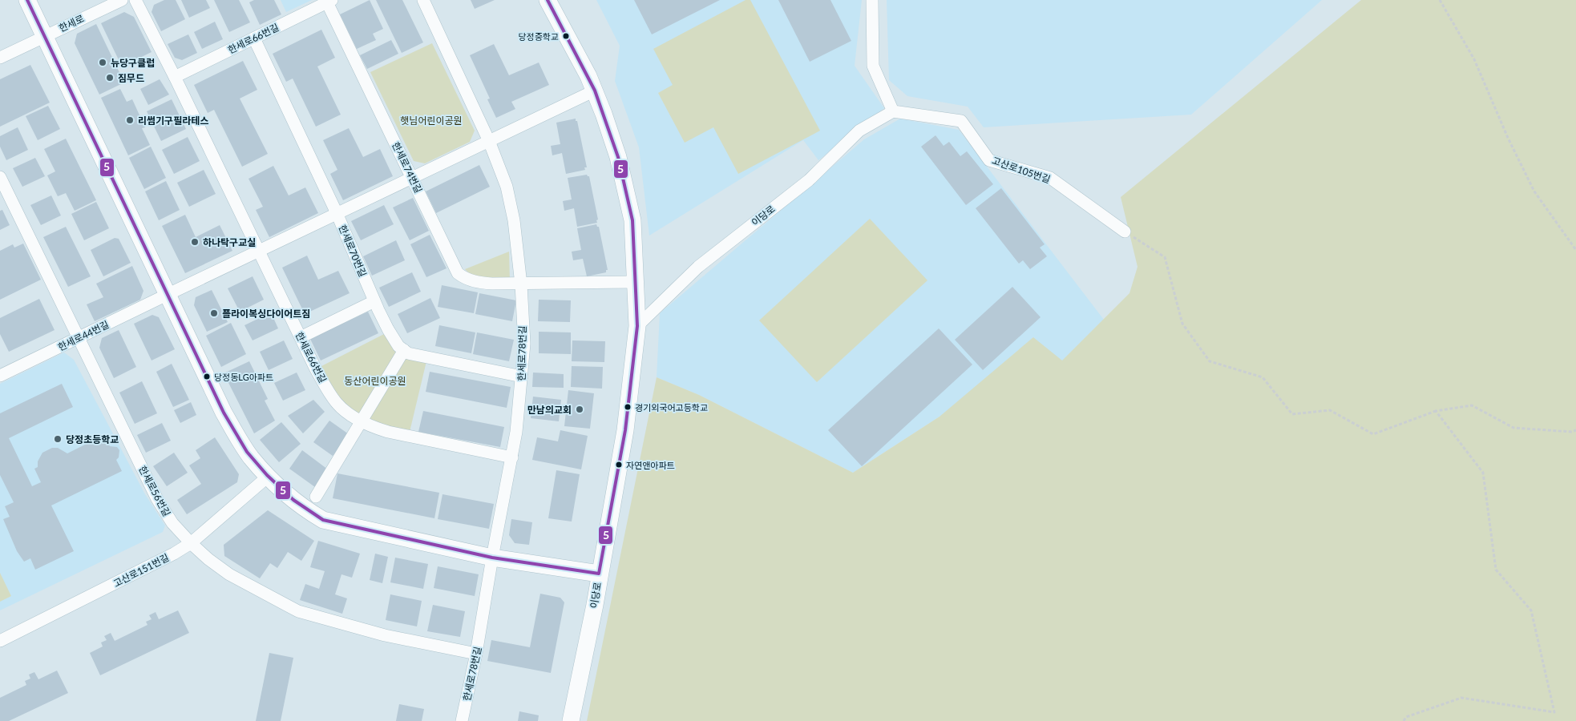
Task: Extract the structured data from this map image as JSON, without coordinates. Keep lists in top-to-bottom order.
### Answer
{
  "streets": {
    "street": [
      "한세로",
      "한세로66번길",
      "한세로74번길",
      "고산로105번길",
      "이당로",
      "한세로70번길",
      "한세로44번길",
      "한세로78번길",
      "한세로56번길",
      "고산로151번길"
    ]
  },
  "crossings": [
    ["한세로66번길", "한세로74번길"],
    ["한세로66번길", "한세로70번길"],
    ["한세로66번길", "한세로44번길"],
    ["한세로66번길", "한세로78번길"],
    ["한세로74번길", "이당로"],
    ["한세로74번길", "한세로44번길"],
    ["한세로74번길", "한세로78번길"],
    ["고산로105번길", "이당로"],
    ["이당로", "한세로44번길"],
    ["한세로70번길", "한세로44번길"],
    ["한세로44번길", "한세로78번길"],
    ["한세로44번길", "한세로56번길"],
    ["한세로78번길", "한세로56번길"],
    ["한세로56번길", "고산로151번길"]
  ],
  "parks": ["햇님어린이공원", "동산어린이공원"],
  "places": [
    "당정중학교",
    "뉴당구클럽",
    "짐무드",
    "리썸기구필라테스",
    "하나탁구교실",
    "플라이복싱다이어트짐",
    "당정동LG아파트",
    "경기외국어고등학교",
    "만남의교회",
    "당정초등학교",
    "자연앤아파트"
  ],
  "lines": ["transit line 5"]
}
